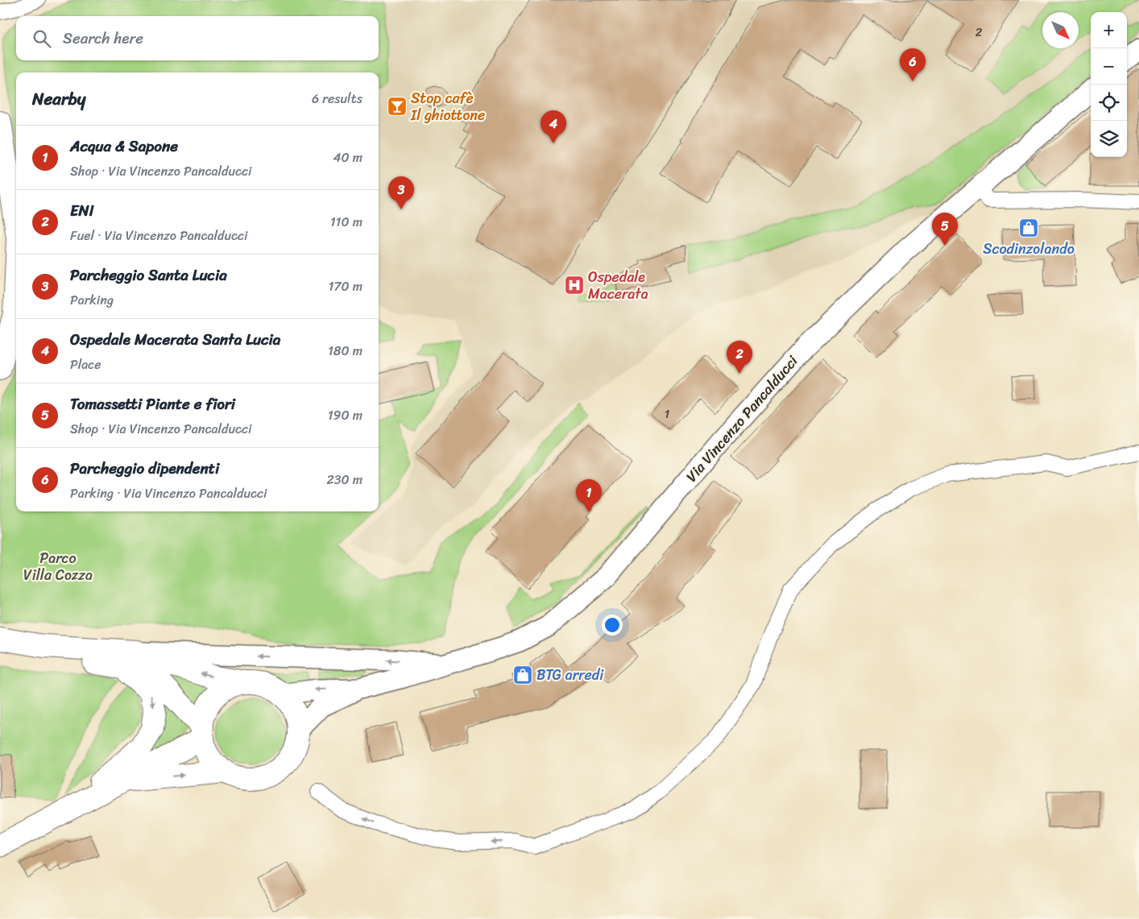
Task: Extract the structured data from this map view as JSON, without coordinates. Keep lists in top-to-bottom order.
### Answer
{
  "streets": {
    "main road": ["Via Vincenzo Pancalducci"]
  },
  "parks": ["Parco Villa Cozza"],
  "places": {
    "bar": ["Stop cafè Il ghiottone"],
    "shop": ["Scodinzolando", "BTG arredi"],
    "hospital": ["Ospedale Macerata"]
  },
  "house_numbers": ["2", "1"],
  "north": "bottom right",
  "page": {
    "map_buttons": ["+", "−"],
    "search": "Search here",
    "pins": [
      "6",
      "4",
      "3",
      "5",
      "2",
      "1"
    ],
    "heading": ["Nearby", "6 results"],
    "list": [
      {
        "mark": "1",
        "name": "Acqua & Sapone",
        "note": "Shop · Via Vincenzo Pancalducci",
        "value": "40 m"
      },
      {
        "mark": "2",
        "name": "ENI",
        "note": "Fuel · Via Vincenzo Pancalducci",
        "value": "110 m"
      },
      {
        "mark": "3",
        "name": "Parcheggio Santa Lucia",
        "note": "Parking",
        "value": "170 m"
      },
      {
        "mark": "4",
        "name": "Ospedale Macerata Santa Lucia",
        "note": "Place",
        "value": "180 m"
      },
      {
        "mark": "5",
        "name": "Tomassetti Piante e fiori",
        "note": "Shop · Via Vincenzo Pancalducci",
        "value": "190 m"
      },
      {
        "mark": "6",
        "name": "Parcheggio dipendenti",
        "note": "Parking · Via Vincenzo Pancalducci",
        "value": "230 m"
      }
    ]
  }
}
